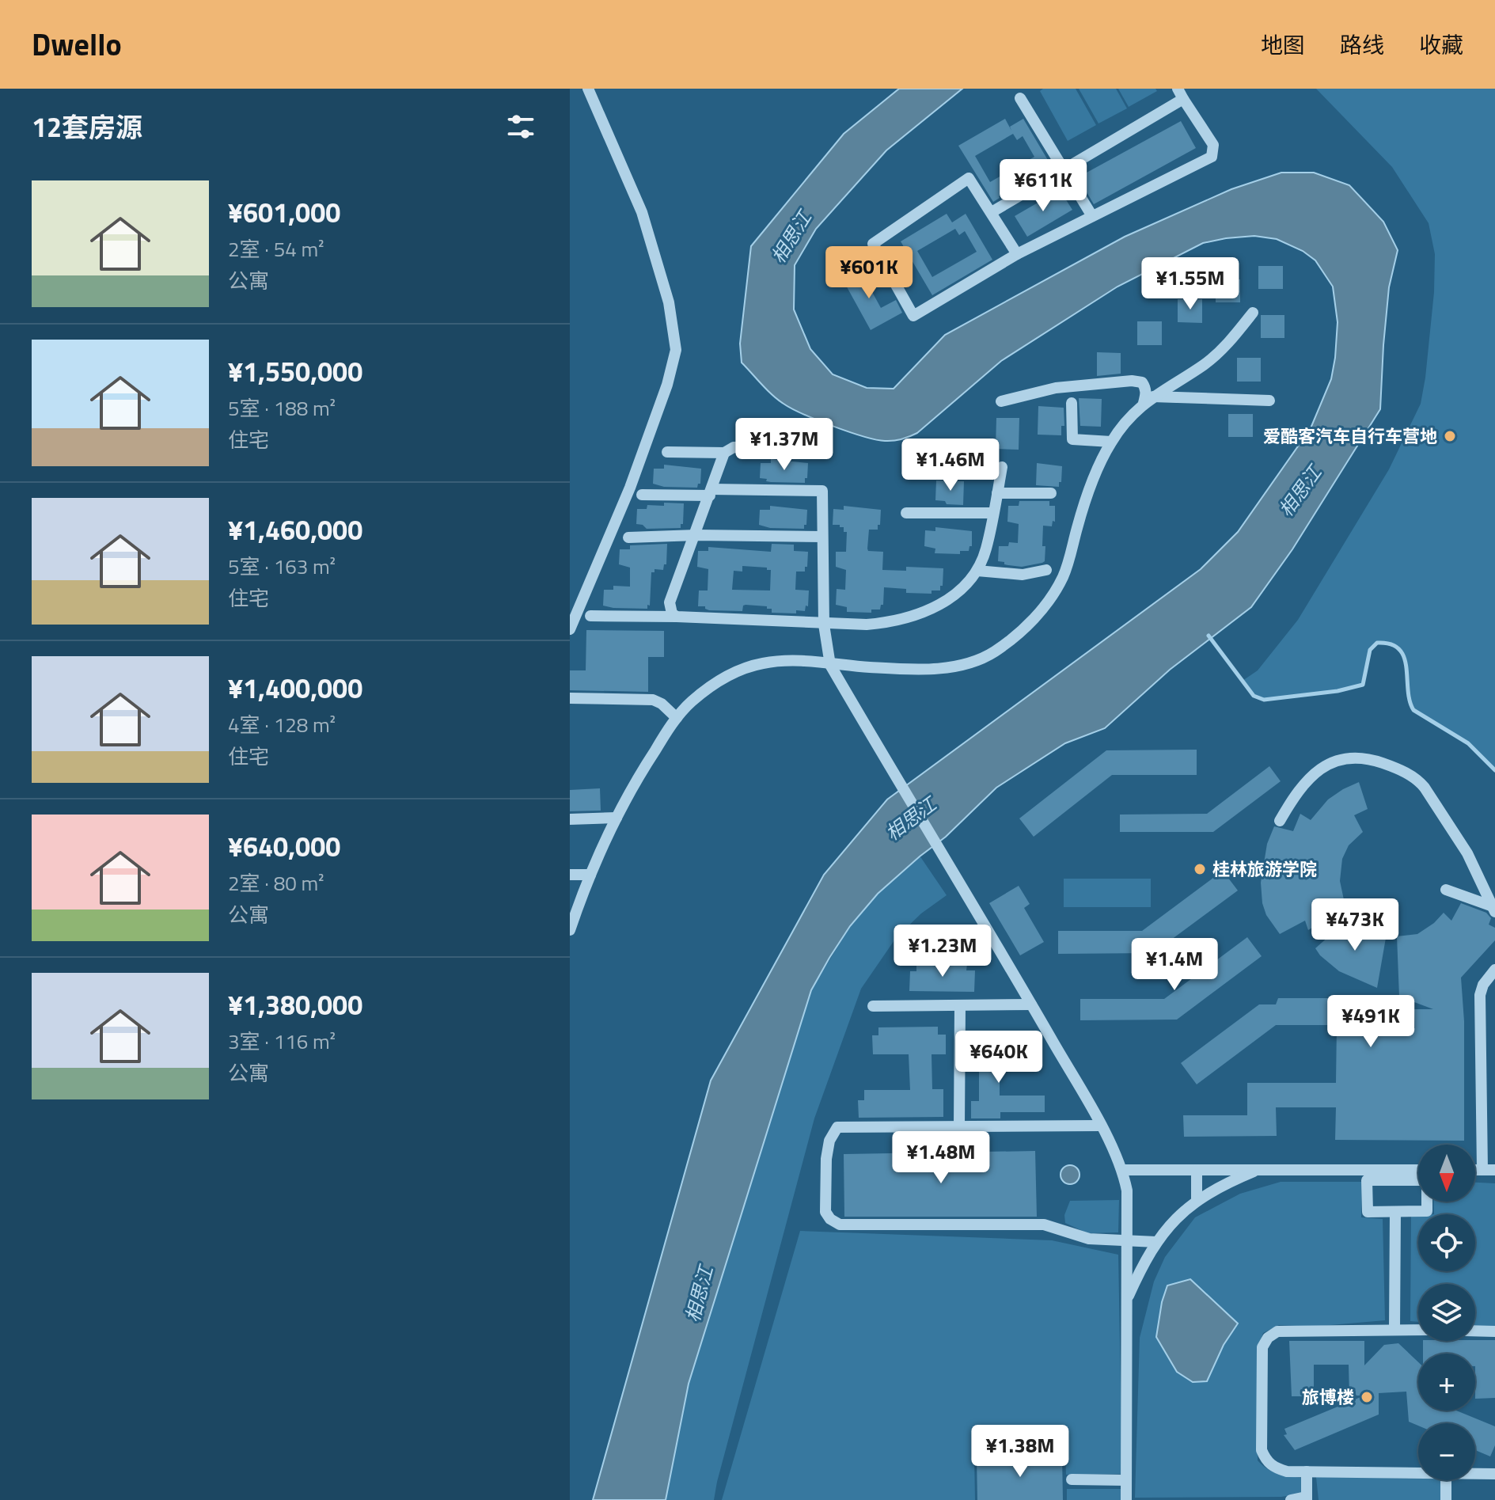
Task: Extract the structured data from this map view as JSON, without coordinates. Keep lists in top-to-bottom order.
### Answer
{
  "water": ["相思江"],
  "places": ["爱酷客汽车自行车营地", "桂林旅游学院", "旅博楼"],
  "north": "bottom",
  "page": {
    "header": "Dwello",
    "nav": ["地图", "路线", "收藏"],
    "heading": "12套房源",
    "price": [
      "¥611K",
      "¥601K",
      "¥1.55M",
      "¥1.37M",
      "¥1.46M",
      "¥473K",
      "¥1.23M",
      "¥1.4M",
      "¥491K",
      "¥640K",
      "¥1.48M",
      "¥1.38M"
    ],
    "list": [
      {
        "name": "¥601,000",
        "note": "2室 · 54 m² · 公寓"
      },
      {
        "name": "¥1,550,000",
        "note": "5室 · 188 m² · 住宅"
      },
      {
        "name": "¥1,460,000",
        "note": "5室 · 163 m² · 住宅"
      },
      {
        "name": "¥1,400,000",
        "note": "4室 · 128 m² · 住宅"
      },
      {
        "name": "¥640,000",
        "note": "2室 · 80 m² · 公寓"
      },
      {
        "name": "¥1,380,000",
        "note": "3室 · 116 m² · 公寓"
      }
    ],
    "map_buttons": ["+", "−"]
  }
}
